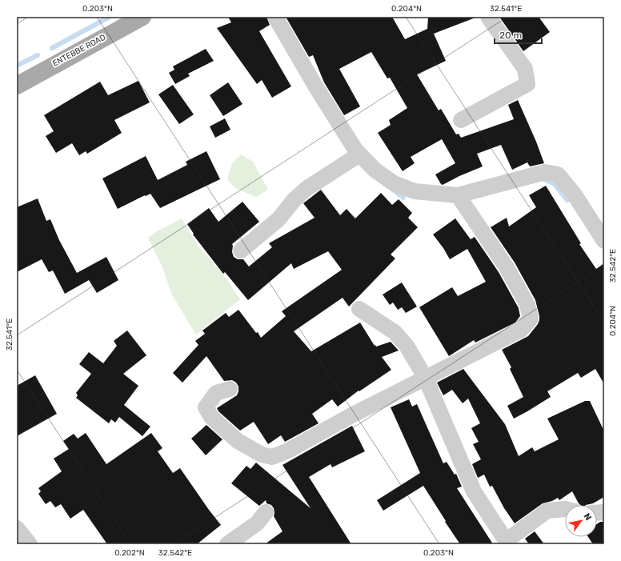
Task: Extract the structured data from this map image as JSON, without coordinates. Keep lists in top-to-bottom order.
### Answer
{
  "streets": {
    "main road": ["ENTEBBE ROAD"]
  },
  "scale_bar": "20 m",
  "north": "top right",
  "coordinates": [
    "0.203°N",
    "0.204°N",
    "32.541°E",
    "32.542°E",
    "0.202°N"
  ]
}
